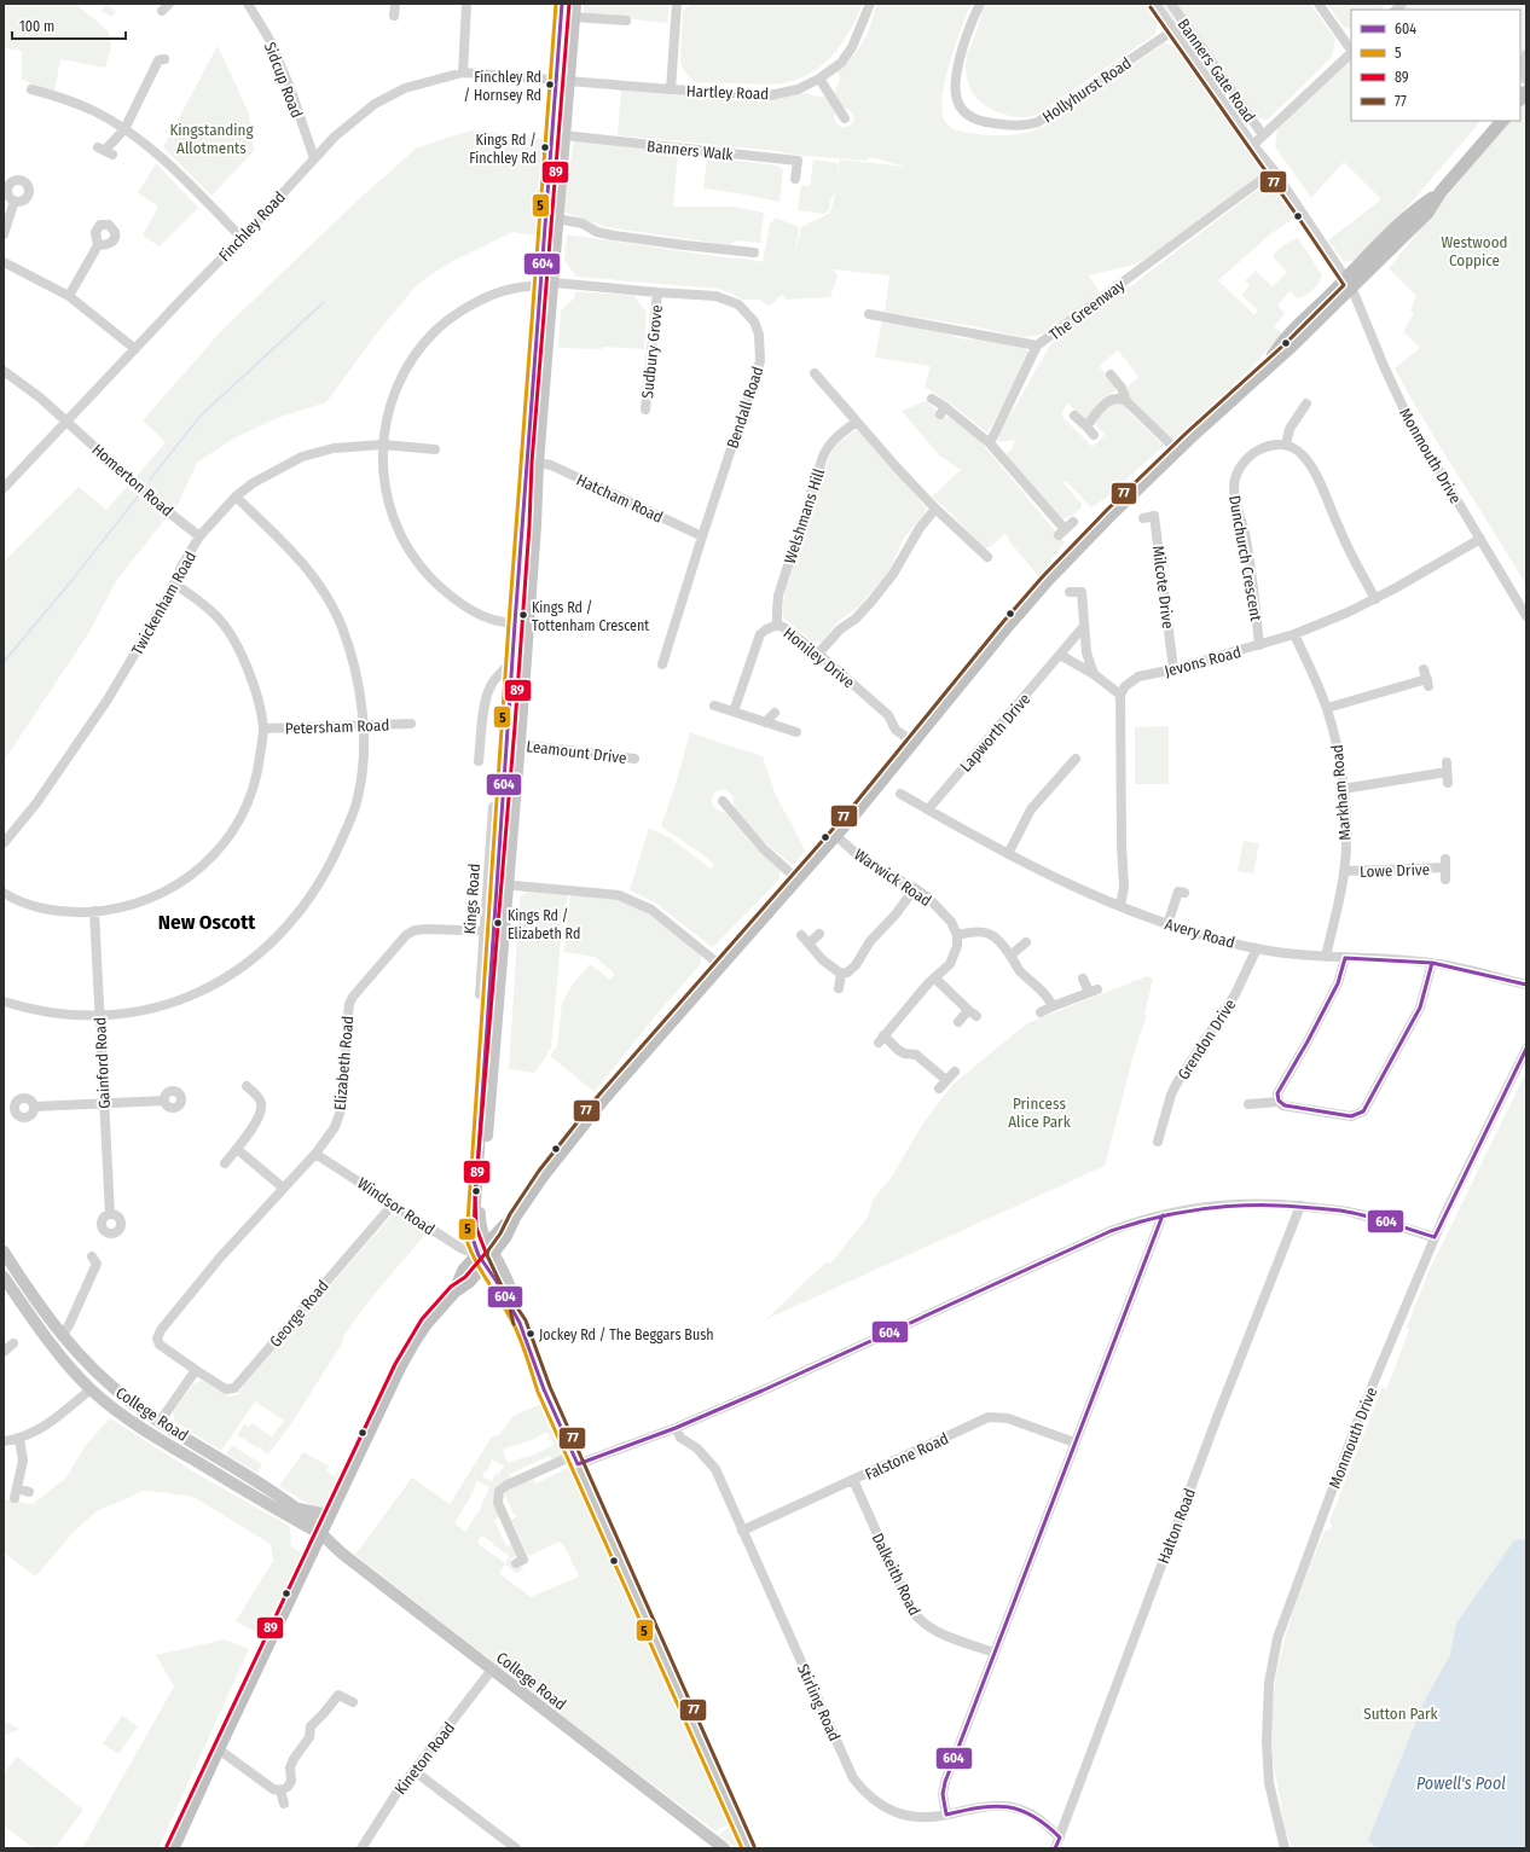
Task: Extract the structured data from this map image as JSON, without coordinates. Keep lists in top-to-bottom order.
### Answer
{
  "streets": {
    "main road": ["Kings Road", "College Road"],
    "street": [
      "Banners Gate Road",
      "Sidcup Road",
      "Hollyhurst Road",
      "Hartley Road",
      "Banners Walk",
      "Finchley Road",
      "The Greenway",
      "Sudbury Grove",
      "Bendall Road",
      "Monmouth Drive",
      "Homerton Road",
      "Hatcham Road",
      "Welshmans Hill",
      "Dunchurch Crescent",
      "Milcote Drive",
      "Twickenham Road",
      "Honiley Drive",
      "Jevons Road",
      "Petersham Road",
      "Lapworth Drive",
      "Leamount Drive",
      "Markham Road",
      "Lowe Drive",
      "Warwick Road",
      "Avery Road",
      "Grendon Drive",
      "Gainford Road",
      "Elizabeth Road",
      "Windsor Road",
      "George Road",
      "Falstone Road",
      "Halton Road",
      "Dalkeith Road",
      "Stirling Road",
      "Kineton Road"
    ]
  },
  "crossings": [
    ["Banners Gate Road", "Hollyhurst Road"],
    ["Banners Gate Road", "The Greenway"],
    ["Banners Gate Road", "Monmouth Drive"],
    ["Sidcup Road", "Finchley Road"],
    ["Hartley Road", "Finchley Road"],
    ["Hartley Road", "Kings Road"],
    ["Banners Walk", "Kings Road"],
    ["Finchley Road", "Homerton Road"],
    ["Finchley Road", "Kings Road"],
    ["Sudbury Grove", "Bendall Road"],
    ["Bendall Road", "Hatcham Road"],
    ["Bendall Road", "Twickenham Road"],
    ["Bendall Road", "Kings Road"],
    ["Monmouth Drive", "Jevons Road"],
    ["Homerton Road", "Twickenham Road"],
    ["Hatcham Road", "Kings Road"],
    ["Welshmans Hill", "Honiley Drive"],
    ["Dunchurch Crescent", "Jevons Road"],
    ["Milcote Drive", "Jevons Road"],
    ["Jevons Road", "Markham Road"],
    ["Lapworth Drive", "Avery Road"],
    ["Leamount Drive", "Kings Road"],
    ["Markham Road", "Lowe Drive"],
    ["Markham Road", "Avery Road"],
    ["Kings Road", "Elizabeth Road"],
    ["Kings Road", "Windsor Road"],
    ["Avery Road", "Grendon Drive"],
    ["Elizabeth Road", "Windsor Road"],
    ["Elizabeth Road", "George Road"],
    ["Windsor Road", "George Road"],
    ["College Road", "Kineton Road"],
    ["Falstone Road", "Dalkeith Road"],
    ["Falstone Road", "Stirling Road"],
    ["Halton Road", "Stirling Road"]
  ],
  "districts": ["New Oscott"],
  "water": ["Powell's Pool"],
  "parks": [
    "Kingstanding Allotments",
    "Westwood Coppice",
    "Princess Alice Park",
    "Sutton Park"
  ],
  "places": [
    "Finchley Rd / Hornsey Rd",
    "Kings Rd / Finchley Rd",
    "Kings Rd / Tottenham Crescent",
    "Kings Rd / Elizabeth Rd",
    "Jockey Rd / The Beggars Bush"
  ],
  "lines": [
    "transit line 604",
    "transit line 5",
    "transit line 89",
    "transit line 77"
  ],
  "legend": [
    "604",
    "5",
    "89",
    "77"
  ],
  "scale_bar": "100 m"
}
